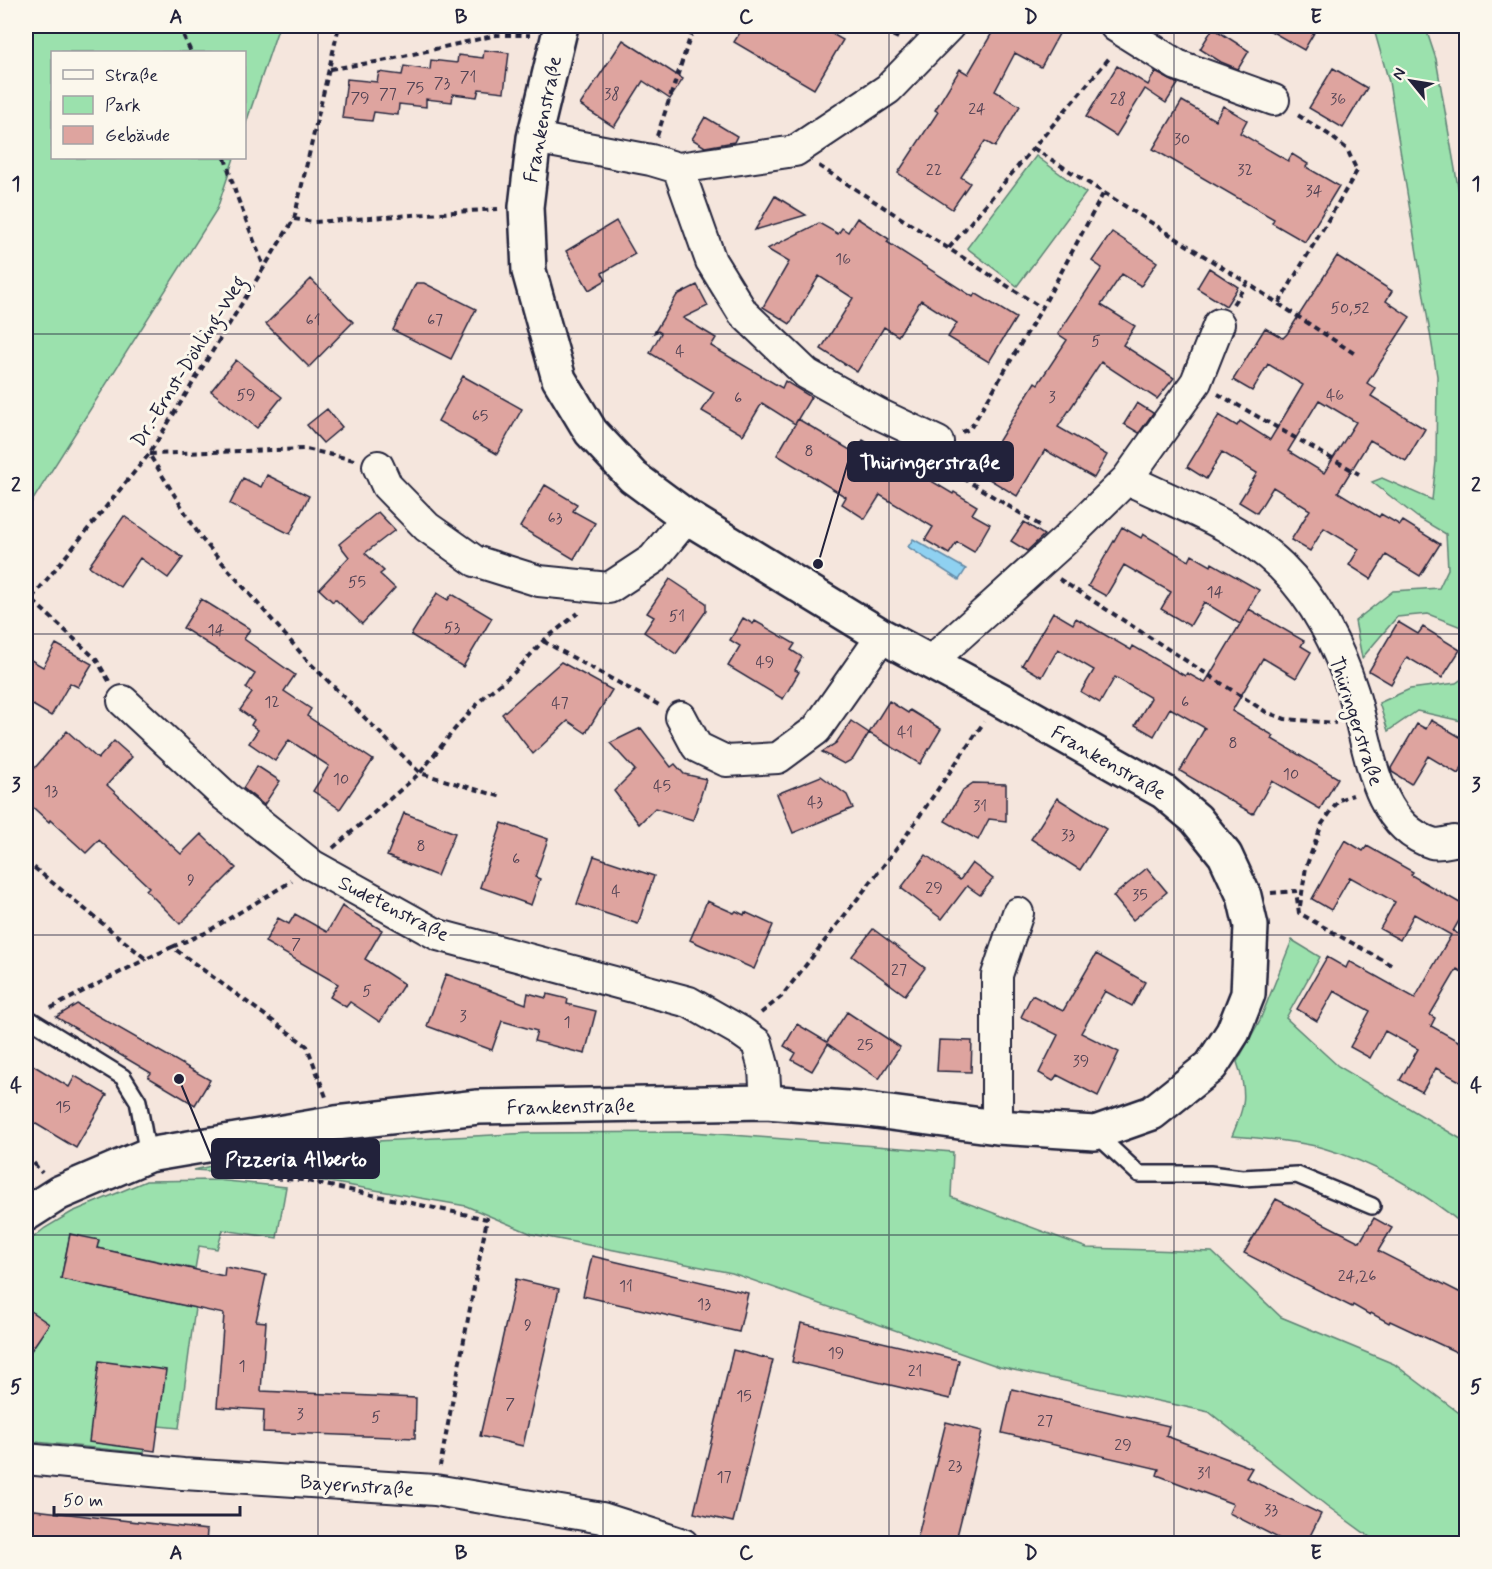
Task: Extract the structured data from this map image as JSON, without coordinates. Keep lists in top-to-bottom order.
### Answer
{
  "streets": {
    "street": [
      "Frankenstraße",
      "Thüringerstraße",
      "Sudetenstraße",
      "Bayernstraße"
    ],
    "path": ["Dr.-Ernst-Döhling-Weg"]
  },
  "crossings": [
    ["Frankenstraße", "Sudetenstraße"]
  ],
  "places": ["Thüringerstraße", "Pizzeria Alberto"],
  "house_numbers": [
    "71",
    "73",
    "75",
    "77",
    "38",
    "79",
    "28",
    "36",
    "24",
    "30",
    "22",
    "32",
    "34",
    "16",
    "50,52",
    "61",
    "67",
    "5",
    "4",
    "59",
    "46",
    "3",
    "6",
    "65",
    "8",
    "63",
    "55",
    "14",
    "51",
    "53",
    "14",
    "49",
    "12",
    "6",
    "47",
    "41",
    "8",
    "10",
    "10",
    "45",
    "13",
    "43",
    "31",
    "33",
    "8",
    "6",
    "9",
    "29",
    "4",
    "35",
    "7",
    "27",
    "5",
    "3",
    "1",
    "25",
    "39",
    "15",
    "24,26",
    "11",
    "13",
    "9",
    "19",
    "1",
    "21",
    "15",
    "7",
    "3",
    "5",
    "27",
    "29",
    "23",
    "31",
    "17",
    "33"
  ],
  "legend": ["Straße", "Park", "Gebäude"],
  "scale_bar": "50 m",
  "north": "top left",
  "grid": {
    "columns": [
      "A",
      "B",
      "C",
      "D",
      "E"
    ],
    "rows": [
      "1",
      "2",
      "3",
      "4",
      "5"
    ]
  }
}
